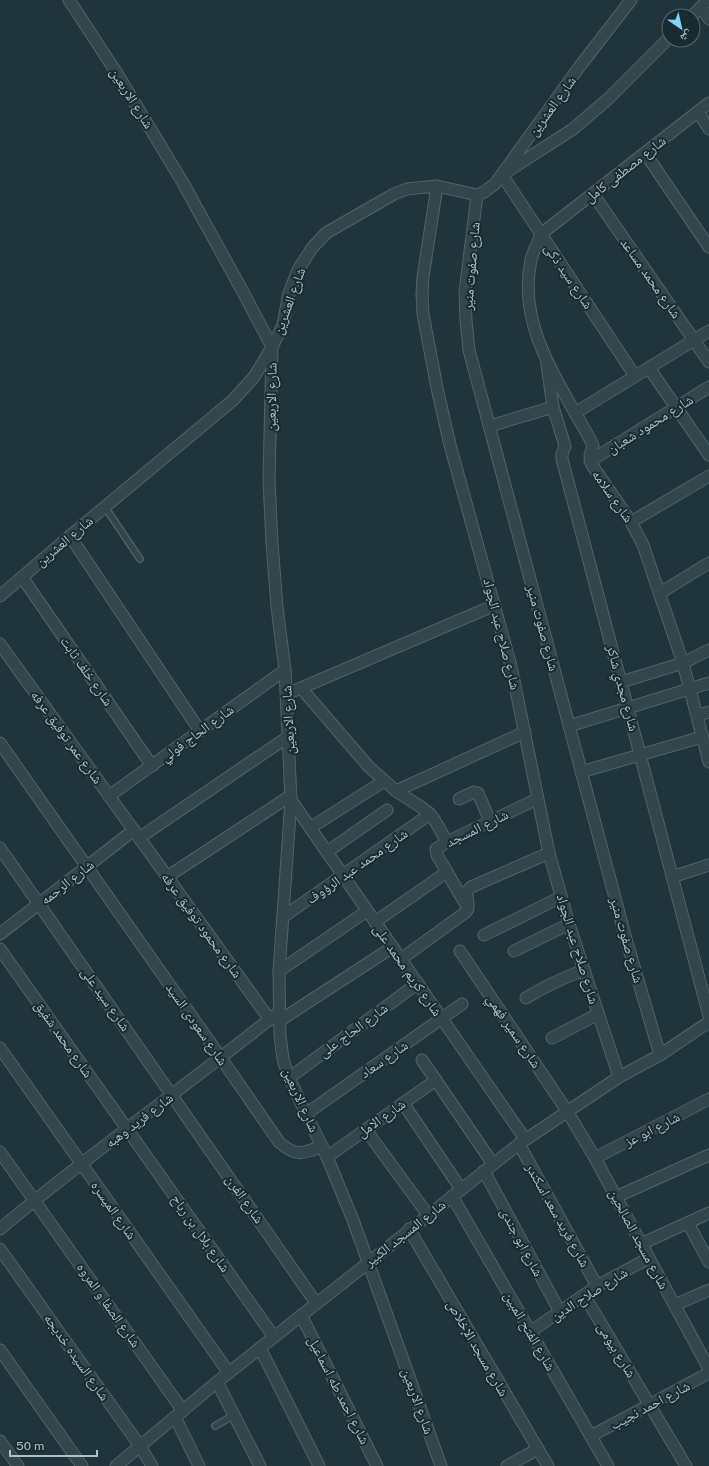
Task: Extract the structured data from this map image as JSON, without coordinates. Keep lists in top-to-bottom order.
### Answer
{
  "streets": {
    "street": [
      "شارع الاربعين",
      "شارع العشرين",
      "شارع مصطفى كامل",
      "شارع صفوت منير",
      "شارع سيد ذكى",
      "شارع محمد مساعد",
      "شارع محمود شعبان",
      "شارع سلامه",
      "شارع صلاح عبد الجواد",
      "شارع خلف ثابت",
      "شارع مجدي شاكر",
      "شارع الحاج فولي",
      "شارع عمر توفيق عرفه",
      "شارع المسجد",
      "شارع محمد عبد الرؤوف",
      "شارع الرحمه",
      "شارع محمود توفيق عرفه",
      "شارع كريم محمد على",
      "شارع سيد على",
      "شارع سعودى السيد",
      "شارع الحاج على",
      "شارع سمير فهمي",
      "شارع محمد شفيق",
      "شارع سعاد",
      "شارع الامل",
      "شارع فريد وهبه",
      "شارع ابو عز",
      "شارع الفرن",
      "شارع الميسره",
      "شارع فريد سعد اسكندر",
      "شارع بلال بن رباح",
      "شارع المسجد الكبير",
      "شارع مسجد الصالحين",
      "شارع ابو جندى",
      "شارع صلاح الدين",
      "شارع الصفا و المروه",
      "شارع الفتح المبين",
      "شارع مسجد الإخلاص",
      "شارع بيومى",
      "شارع السيده خديجه",
      "شارع احمد طه اسماعيل",
      "شارع احمد نجيب"
    ]
  },
  "crossings": [
    ["شارع الاربعين", "شارع العشرين"],
    ["شارع الاربعين", "شارع الحاج فولي"],
    ["شارع الاربعين", "شارع محمد عبد الرؤوف"],
    ["شارع الاربعين", "شارع الرحمه"],
    ["شارع الاربعين", "شارع محمود توفيق عرفه"],
    ["شارع الاربعين", "شارع كريم محمد على"],
    ["شارع الاربعين", "شارع سعودى السيد"],
    ["شارع الاربعين", "شارع الحاج على"],
    ["شارع الاربعين", "شارع سعاد"],
    ["شارع الاربعين", "شارع الامل"],
    ["شارع الاربعين", "شارع فريد وهبه"],
    ["شارع الاربعين", "شارع المسجد الكبير"],
    ["شارع العشرين", "شارع صفوت منير"],
    ["شارع العشرين", "شارع سيد ذكى"],
    ["شارع العشرين", "شارع صلاح عبد الجواد"],
    ["شارع العشرين", "شارع خلف ثابت"],
    ["شارع مصطفى كامل", "شارع سيد ذكى"],
    ["شارع مصطفى كامل", "شارع محمد مساعد"],
    ["شارع مصطفى كامل", "شارع سلامه"],
    ["شارع صفوت منير", "شارع المسجد الكبير"],
    ["شارع سيد ذكى", "شارع سلامه"],
    ["شارع محمود شعبان", "شارع سلامه"],
    ["شارع سلامه", "شارع مجدي شاكر"],
    ["شارع صلاح عبد الجواد", "شارع المسجد"],
    ["شارع صلاح عبد الجواد", "شارع المسجد الكبير"],
    ["شارع خلف ثابت", "شارع الحاج فولي"],
    ["شارع الحاج فولي", "شارع عمر توفيق عرفه"],
    ["شارع عمر توفيق عرفه", "شارع الرحمه"],
    ["شارع عمر توفيق عرفه", "شارع محمود توفيق عرفه"],
    ["شارع محمد عبد الرؤوف", "شارع كريم محمد على"],
    ["شارع الرحمه", "شارع محمود توفيق عرفه"],
    ["شارع الرحمه", "شارع سيد على"],
    ["شارع الرحمه", "شارع سعودى السيد"],
    ["شارع محمود توفيق عرفه", "شارع فريد وهبه"],
    ["شارع كريم محمد على", "شارع الحاج على"],
    ["شارع كريم محمد على", "شارع سعاد"],
    ["شارع كريم محمد على", "شارع فريد وهبه"],
    ["شارع كريم محمد على", "شارع فريد سعد اسكندر"],
    ["شارع كريم محمد على", "شارع المسجد الكبير"],
    ["شارع سيد على", "شارع فريد وهبه"],
    ["شارع سيد على", "شارع الفرن"],
    ["شارع سعودى السيد", "شارع فريد وهبه"],
    ["شارع سمير فهمي", "شارع المسجد الكبير"],
    ["شارع سمير فهمي", "شارع مسجد الصالحين"],
    ["شارع محمد شفيق", "شارع فريد وهبه"],
    ["شارع محمد شفيق", "شارع بلال بن رباح"],
    ["شارع الامل", "شارع الفتح المبين"],
    ["شارع فريد وهبه", "شارع الفرن"],
    ["شارع فريد وهبه", "شارع الميسره"],
    ["شارع فريد وهبه", "شارع بلال بن رباح"],
    ["شارع فريد وهبه", "شارع الصفا و المروه"],
    ["شارع ابو عز", "شارع مسجد الصالحين"],
    ["شارع الفرن", "شارع المسجد الكبير"],
    ["شارع الميسره", "شارع المسجد الكبير"],
    ["شارع فريد سعد اسكندر", "شارع المسجد الكبير"],
    ["شارع فريد سعد اسكندر", "شارع صلاح الدين"],
    ["شارع بلال بن رباح", "شارع المسجد الكبير"],
    ["شارع المسجد الكبير", "شارع مسجد الصالحين"],
    ["شارع المسجد الكبير", "شارع ابو جندى"],
    ["شارع المسجد الكبير", "شارع الصفا و المروه"],
    ["شارع المسجد الكبير", "شارع الفتح المبين"],
    ["شارع المسجد الكبير", "شارع مسجد الإخلاص"],
    ["شارع المسجد الكبير", "شارع السيده خديجه"],
    ["شارع المسجد الكبير", "شارع احمد طه اسماعيل"],
    ["شارع مسجد الصالحين", "شارع صلاح الدين"],
    ["شارع ابو جندى", "شارع صلاح الدين"],
    ["شارع صلاح الدين", "شارع الفتح المبين"],
    ["شارع صلاح الدين", "شارع بيومى"],
    ["شارع الفتح المبين", "شارع احمد نجيب"],
    ["شارع بيومى", "شارع احمد نجيب"]
  ],
  "scale_bar": "50 m",
  "north": "bottom right"
}
